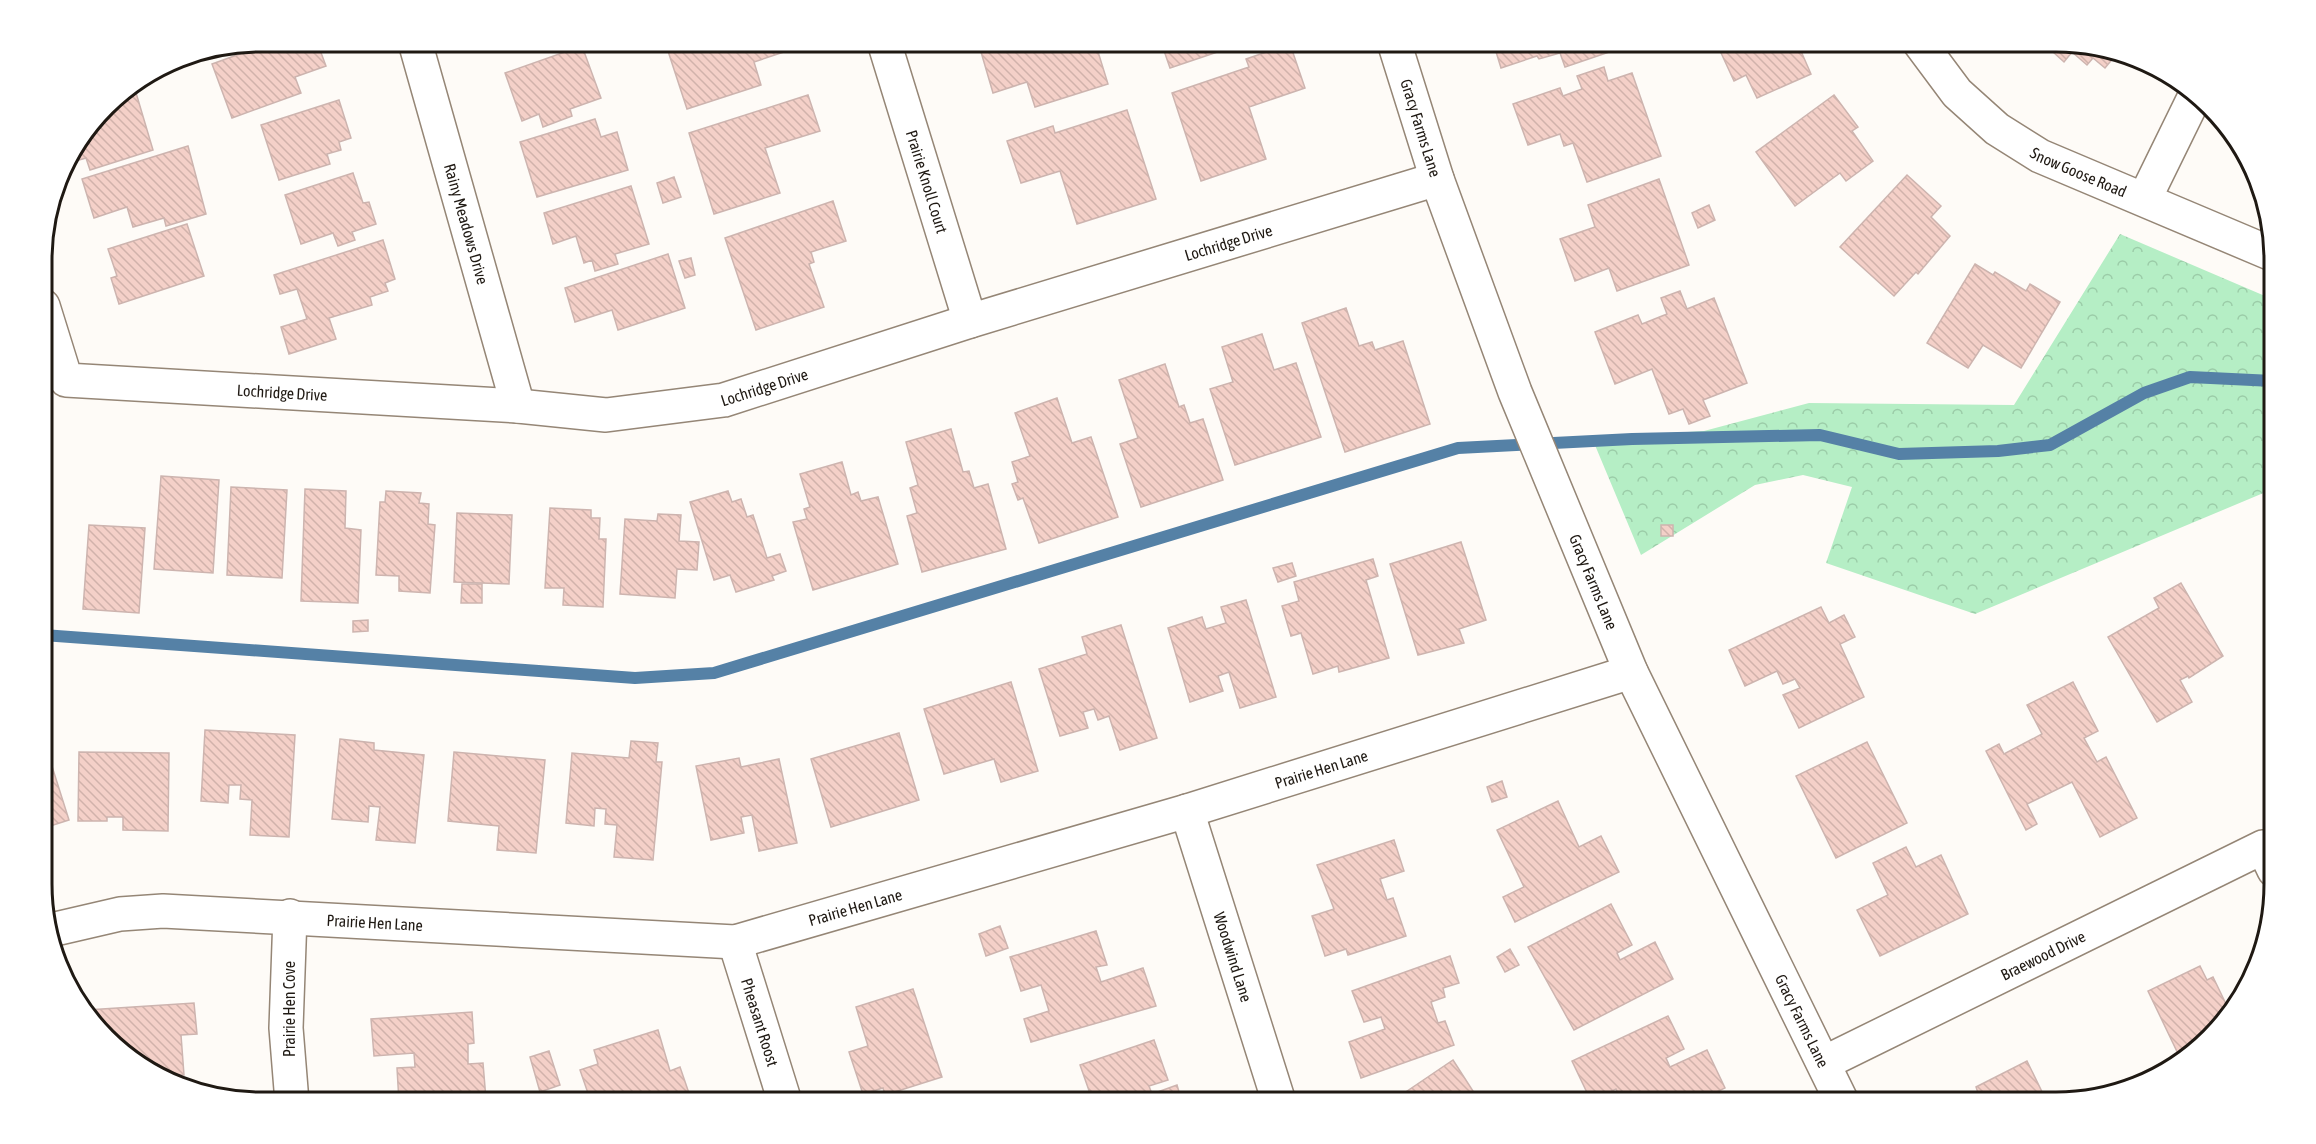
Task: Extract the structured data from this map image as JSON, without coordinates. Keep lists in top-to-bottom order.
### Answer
{
  "streets": {
    "street": [
      "Gracy Farms Lane",
      "Snow Goose Road",
      "Prairie Knoll Court",
      "Rainy Meadows Drive",
      "Lochridge Drive",
      "Prairie Hen Lane",
      "Braewood Drive",
      "Woodwind Lane",
      "Prairie Hen Cove",
      "Pheasant Roost"
    ]
  },
  "crossings": [
    ["Gracy Farms Lane", "Lochridge Drive"],
    ["Gracy Farms Lane", "Prairie Hen Lane"],
    ["Gracy Farms Lane", "Braewood Drive"],
    ["Prairie Knoll Court", "Lochridge Drive"],
    ["Rainy Meadows Drive", "Lochridge Drive"],
    ["Prairie Hen Lane", "Woodwind Lane"],
    ["Prairie Hen Lane", "Prairie Hen Cove"],
    ["Prairie Hen Lane", "Pheasant Roost"]
  ]
}
